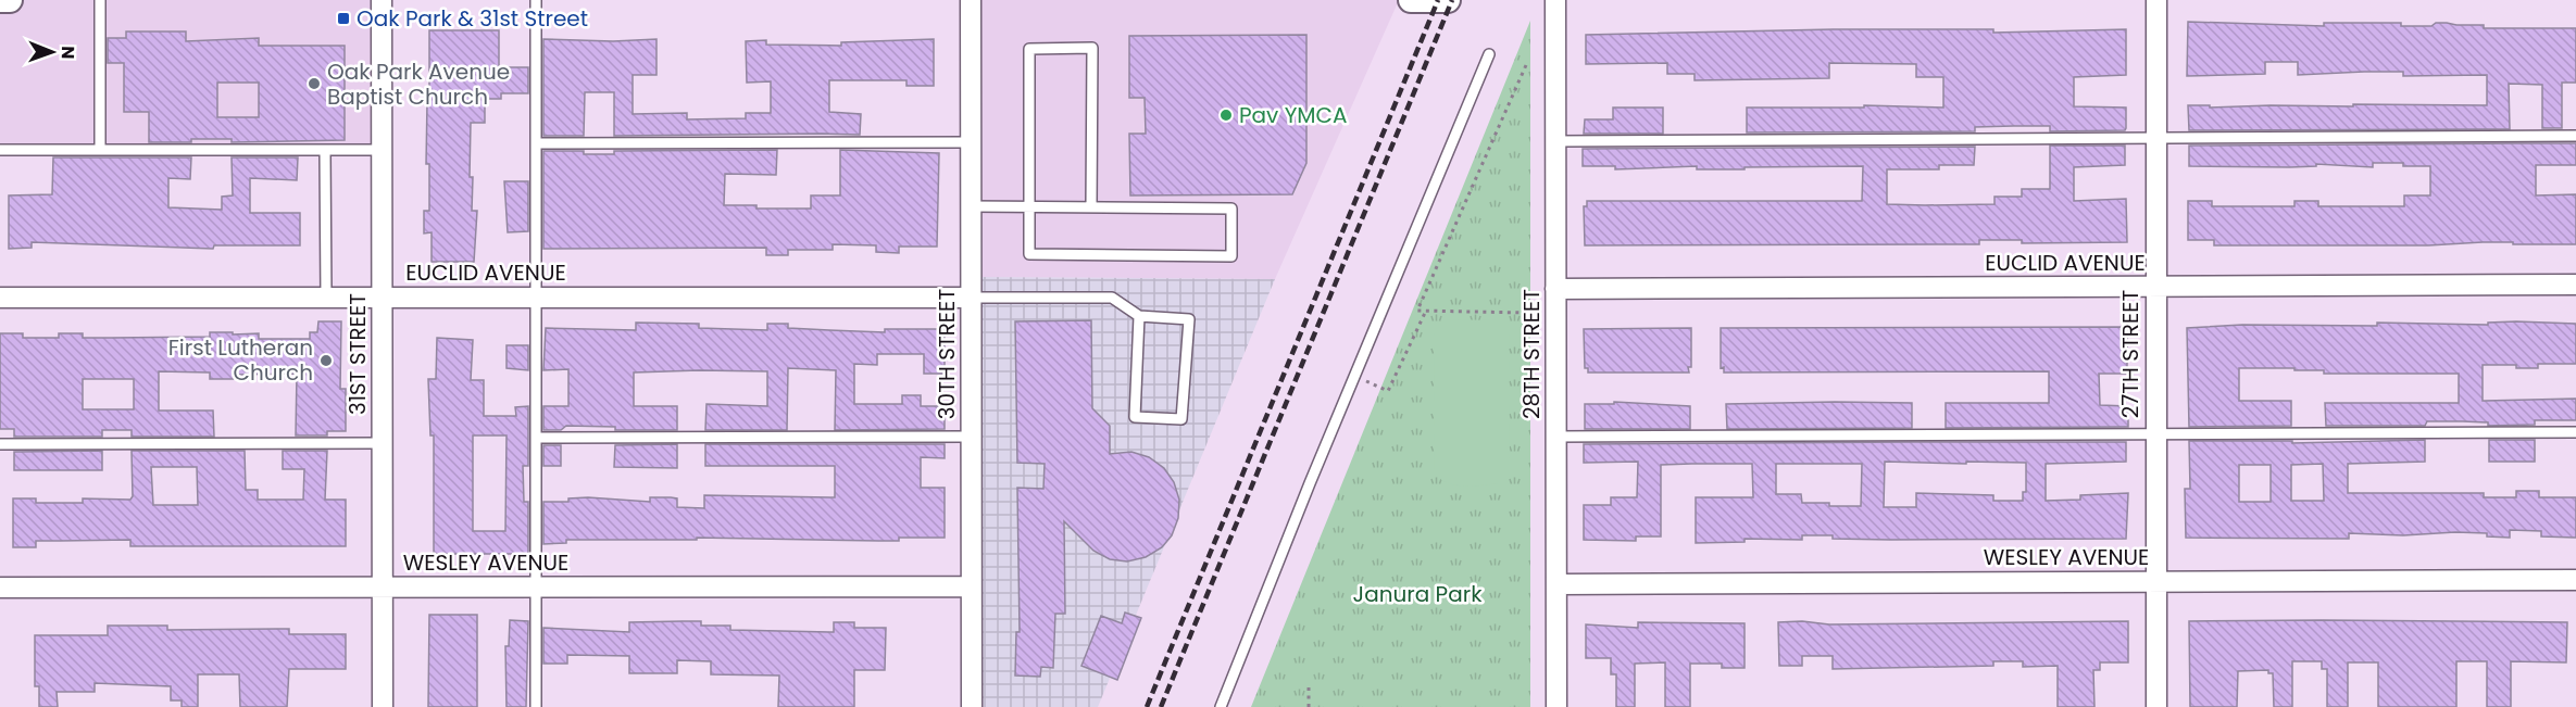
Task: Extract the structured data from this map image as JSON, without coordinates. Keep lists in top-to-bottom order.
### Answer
{
  "streets": {
    "street": [
      "EUCLID AVENUE",
      "31ST STREET",
      "30TH STREET",
      "28TH STREET",
      "27TH STREET",
      "WESLEY AVENUE"
    ]
  },
  "crossings": [
    ["EUCLID AVENUE", "31ST STREET"],
    ["EUCLID AVENUE", "30TH STREET"],
    ["EUCLID AVENUE", "28TH STREET"],
    ["EUCLID AVENUE", "27TH STREET"],
    ["31ST STREET", "WESLEY AVENUE"],
    ["30TH STREET", "WESLEY AVENUE"],
    ["28TH STREET", "WESLEY AVENUE"],
    ["27TH STREET", "WESLEY AVENUE"]
  ],
  "parks": ["Janura Park"],
  "places": {
    "transit": ["Oak Park & 31st Street"],
    "other": ["Oak Park Avenue Baptist Church", "Pav YMCA", "First Lutheran Church"]
  },
  "north": "right"
}
